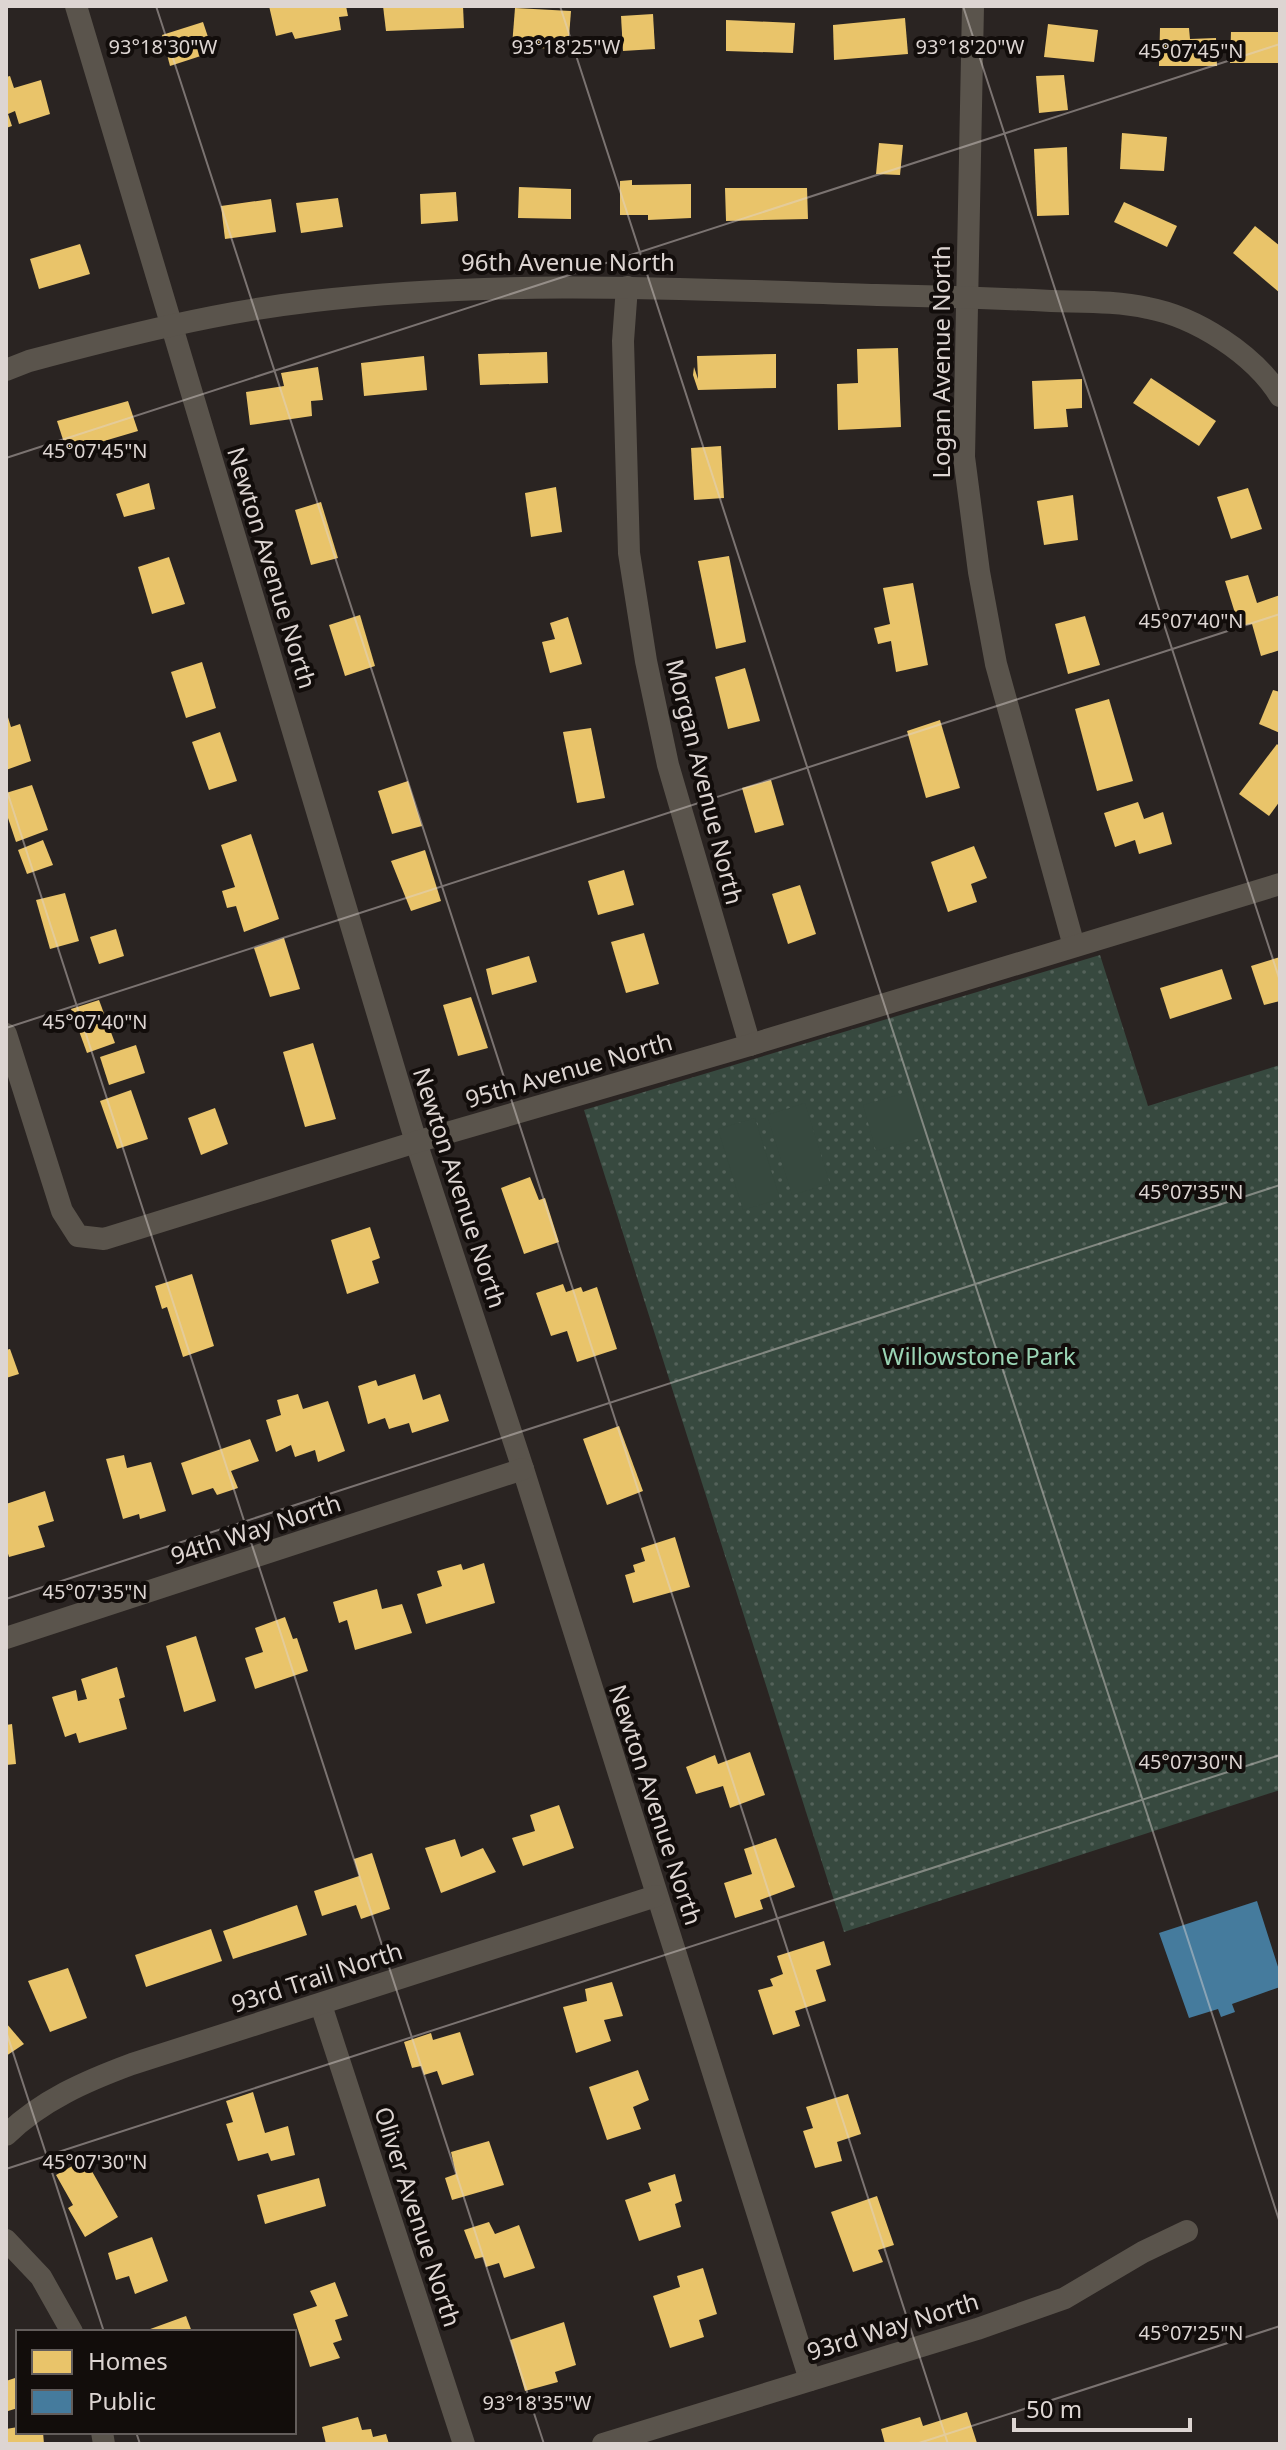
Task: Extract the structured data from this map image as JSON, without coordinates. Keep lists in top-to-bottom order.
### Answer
{
  "streets": {
    "street": [
      "96th Avenue North",
      "Logan Avenue North",
      "Newton Avenue North",
      "Morgan Avenue North",
      "95th Avenue North",
      "94th Way North",
      "93rd Trail North",
      "Oliver Avenue North",
      "93rd Way North"
    ]
  },
  "crossings": [
    ["96th Avenue North", "Logan Avenue North"],
    ["96th Avenue North", "Newton Avenue North"],
    ["96th Avenue North", "Morgan Avenue North"],
    ["Logan Avenue North", "95th Avenue North"],
    ["Newton Avenue North", "95th Avenue North"],
    ["Newton Avenue North", "94th Way North"],
    ["Newton Avenue North", "93rd Trail North"],
    ["Newton Avenue North", "93rd Way North"],
    ["Morgan Avenue North", "95th Avenue North"],
    ["93rd Trail North", "Oliver Avenue North"]
  ],
  "parks": ["Willowstone Park"],
  "legend": ["Homes", "Public"],
  "scale_bar": "50 m",
  "coordinates": [
    "93°18'30\"W",
    "93°18'25\"W",
    "93°18'20\"W",
    "45°07'45\"N",
    "45°07'40\"N",
    "45°07'35\"N",
    "45°07'30\"N",
    "45°07'25\"N",
    "93°18'35\"W"
  ]
}
